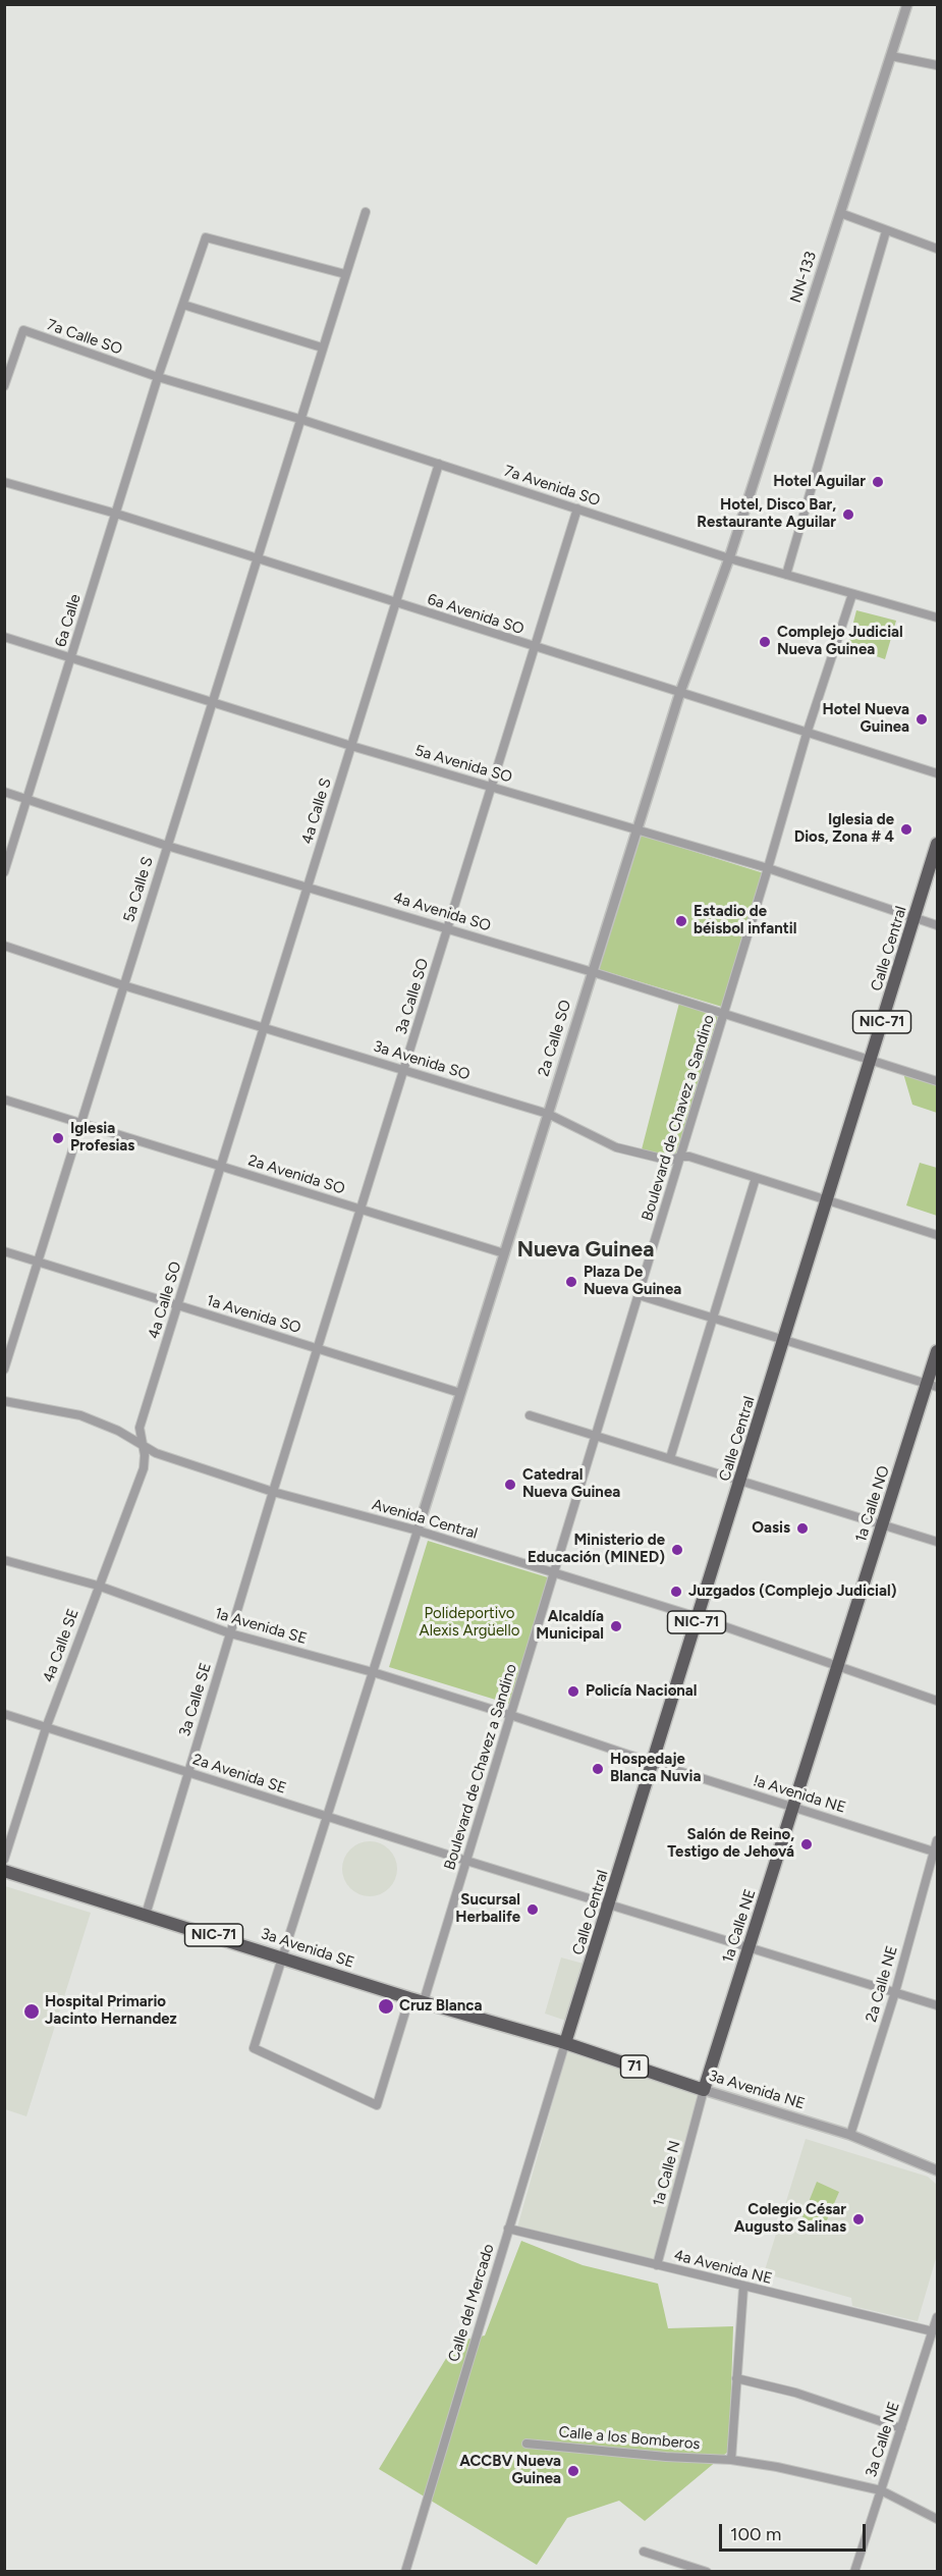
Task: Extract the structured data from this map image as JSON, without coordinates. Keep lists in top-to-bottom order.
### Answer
{
  "streets": {
    "highway": [
      "Calle Central",
      "NIC-71",
      "1a Calle NO",
      "1a Calle NE",
      "3a Avenida SE",
      "71",
      "3a Avenida NE"
    ],
    "street": [
      "NN-133",
      "7a Calle SO",
      "7a Avenida SO",
      "6a Avenida SO",
      "6a Calle",
      "5a Avenida SO",
      "4a Calle S",
      "5a Calle S",
      "4a Avenida SO",
      "3a Calle SO",
      "2a Calle SO",
      "3a Avenida SO",
      "Boulevard de Chavez a Sandino",
      "2a Avenida SO",
      "4a Calle SO",
      "1a Avenida SO",
      "Avenida Central",
      "1a Avenida SE",
      "4a Calle SE",
      "3a Calle SE",
      "2a Avenida SE",
      "!a Avenida NE",
      "2a Calle NE",
      "1a Calle N",
      "4a Avenida NE",
      "Calle del Mercado",
      "Calle a los Bomberos",
      "3a Calle NE"
    ]
  },
  "crossings": [
    ["NN-133", "7a Avenida SO"],
    ["NN-133", "2a Calle SO"],
    ["7a Calle SO", "7a Avenida SO"],
    ["7a Calle SO", "6a Calle"],
    ["7a Avenida SO", "6a Calle"],
    ["7a Avenida SO", "4a Calle S"],
    ["7a Avenida SO", "5a Calle S"],
    ["7a Avenida SO", "3a Calle SO"],
    ["7a Avenida SO", "2a Calle SO"],
    ["7a Avenida SO", "Boulevard de Chavez a Sandino"],
    ["6a Avenida SO", "6a Calle"],
    ["6a Avenida SO", "4a Calle S"],
    ["6a Avenida SO", "5a Calle S"],
    ["6a Avenida SO", "3a Calle SO"],
    ["6a Avenida SO", "2a Calle SO"],
    ["6a Avenida SO", "Boulevard de Chavez a Sandino"],
    ["6a Calle", "5a Avenida SO"],
    ["6a Calle", "5a Calle S"],
    ["6a Calle", "4a Avenida SO"],
    ["5a Avenida SO", "4a Calle S"],
    ["5a Avenida SO", "5a Calle S"],
    ["5a Avenida SO", "Calle Central"],
    ["5a Avenida SO", "3a Calle SO"],
    ["5a Avenida SO", "2a Calle SO"],
    ["5a Avenida SO", "Boulevard de Chavez a Sandino"],
    ["4a Calle S", "4a Avenida SO"],
    ["4a Calle S", "3a Avenida SO"],
    ["4a Calle S", "2a Avenida SO"],
    ["4a Calle S", "4a Calle SO"],
    ["5a Calle S", "4a Avenida SO"],
    ["5a Calle S", "3a Avenida SO"],
    ["5a Calle S", "2a Avenida SO"],
    ["5a Calle S", "1a Avenida SO"],
    ["4a Avenida SO", "Calle Central"],
    ["4a Avenida SO", "3a Calle SO"],
    ["4a Avenida SO", "2a Calle SO"],
    ["4a Avenida SO", "Boulevard de Chavez a Sandino"],
    ["Calle Central", "3a Avenida SO"],
    ["Calle Central", "Avenida Central"],
    ["Calle Central", "2a Avenida SE"],
    ["Calle Central", "!a Avenida NE"],
    ["Calle Central", "3a Avenida SE"],
    ["Calle Central", "3a Avenida NE"],
    ["Calle Central", "Calle del Mercado"],
    ["3a Calle SO", "3a Avenida SO"],
    ["3a Calle SO", "2a Avenida SO"],
    ["3a Calle SO", "1a Avenida SO"],
    ["3a Calle SO", "Avenida Central"],
    ["3a Calle SO", "3a Calle SE"],
    ["2a Calle SO", "3a Avenida SO"],
    ["2a Calle SO", "2a Avenida SO"],
    ["2a Calle SO", "1a Avenida SO"],
    ["2a Calle SO", "Avenida Central"],
    ["3a Avenida SO", "Boulevard de Chavez a Sandino"],
    ["Boulevard de Chavez a Sandino", "Avenida Central"],
    ["Boulevard de Chavez a Sandino", "1a Avenida SE"],
    ["Boulevard de Chavez a Sandino", "2a Avenida SE"],
    ["Boulevard de Chavez a Sandino", "!a Avenida NE"],
    ["Boulevard de Chavez a Sandino", "3a Avenida SE"],
    ["2a Avenida SO", "4a Calle SO"],
    ["4a Calle SO", "1a Avenida SO"],
    ["4a Calle SO", "Avenida Central"],
    ["4a Calle SO", "4a Calle SE"],
    ["1a Calle NO", "Avenida Central"],
    ["1a Calle NO", "1a Calle NE"],
    ["Avenida Central", "4a Calle SE"],
    ["Avenida Central", "3a Calle SE"],
    ["Avenida Central", "1a Calle NE"],
    ["1a Avenida SE", "4a Calle SE"],
    ["1a Avenida SE", "3a Calle SE"],
    ["1a Avenida SE", "!a Avenida NE"],
    ["4a Calle SE", "2a Avenida SE"],
    ["3a Calle SE", "2a Avenida SE"],
    ["3a Calle SE", "3a Avenida SE"],
    ["2a Avenida SE", "1a Calle NE"],
    ["2a Avenida SE", "2a Calle NE"],
    ["!a Avenida NE", "1a Calle NE"],
    ["!a Avenida NE", "2a Calle NE"],
    ["1a Calle NE", "3a Avenida NE"],
    ["1a Calle NE", "1a Calle N"],
    ["3a Avenida SE", "3a Avenida NE"],
    ["3a Avenida SE", "Calle del Mercado"],
    ["2a Calle NE", "3a Avenida NE"],
    ["3a Avenida NE", "1a Calle N"],
    ["3a Avenida NE", "Calle del Mercado"],
    ["1a Calle N", "4a Avenida NE"],
    ["4a Avenida NE", "Calle del Mercado"],
    ["4a Avenida NE", "3a Calle NE"],
    ["Calle a los Bomberos", "3a Calle NE"]
  ],
  "districts": ["Nueva Guinea"],
  "parks": ["Polideportivo Alexis Argüello"],
  "places": [
    "Hotel Aguilar",
    "Hotel, Disco Bar, Restaurante Aguilar",
    "Complejo Judicial Nueva Guinea",
    "Hotel Nueva Guinea",
    "Iglesia de Dios, Zona # 4",
    "Estadio de béisbol infantil",
    "Iglesia Profesias",
    "Plaza De Nueva Guinea",
    "Catedral Nueva Guinea",
    "Oasis",
    "Ministerio de Educación (MINED)",
    "Juzgados (Complejo Judicial)",
    "Alcaldía Municipal",
    "Policía Nacional",
    "Hospedaje Blanca Nuvia",
    "Salón de Reino, Testigo de Jehová",
    "Sucursal Herbalife",
    "Cruz Blanca",
    "Hospital Primario Jacinto Hernandez",
    "Colegio César Augusto Salinas",
    "ACCBV Nueva Guinea"
  ],
  "scale_bar": "100 m"
}
